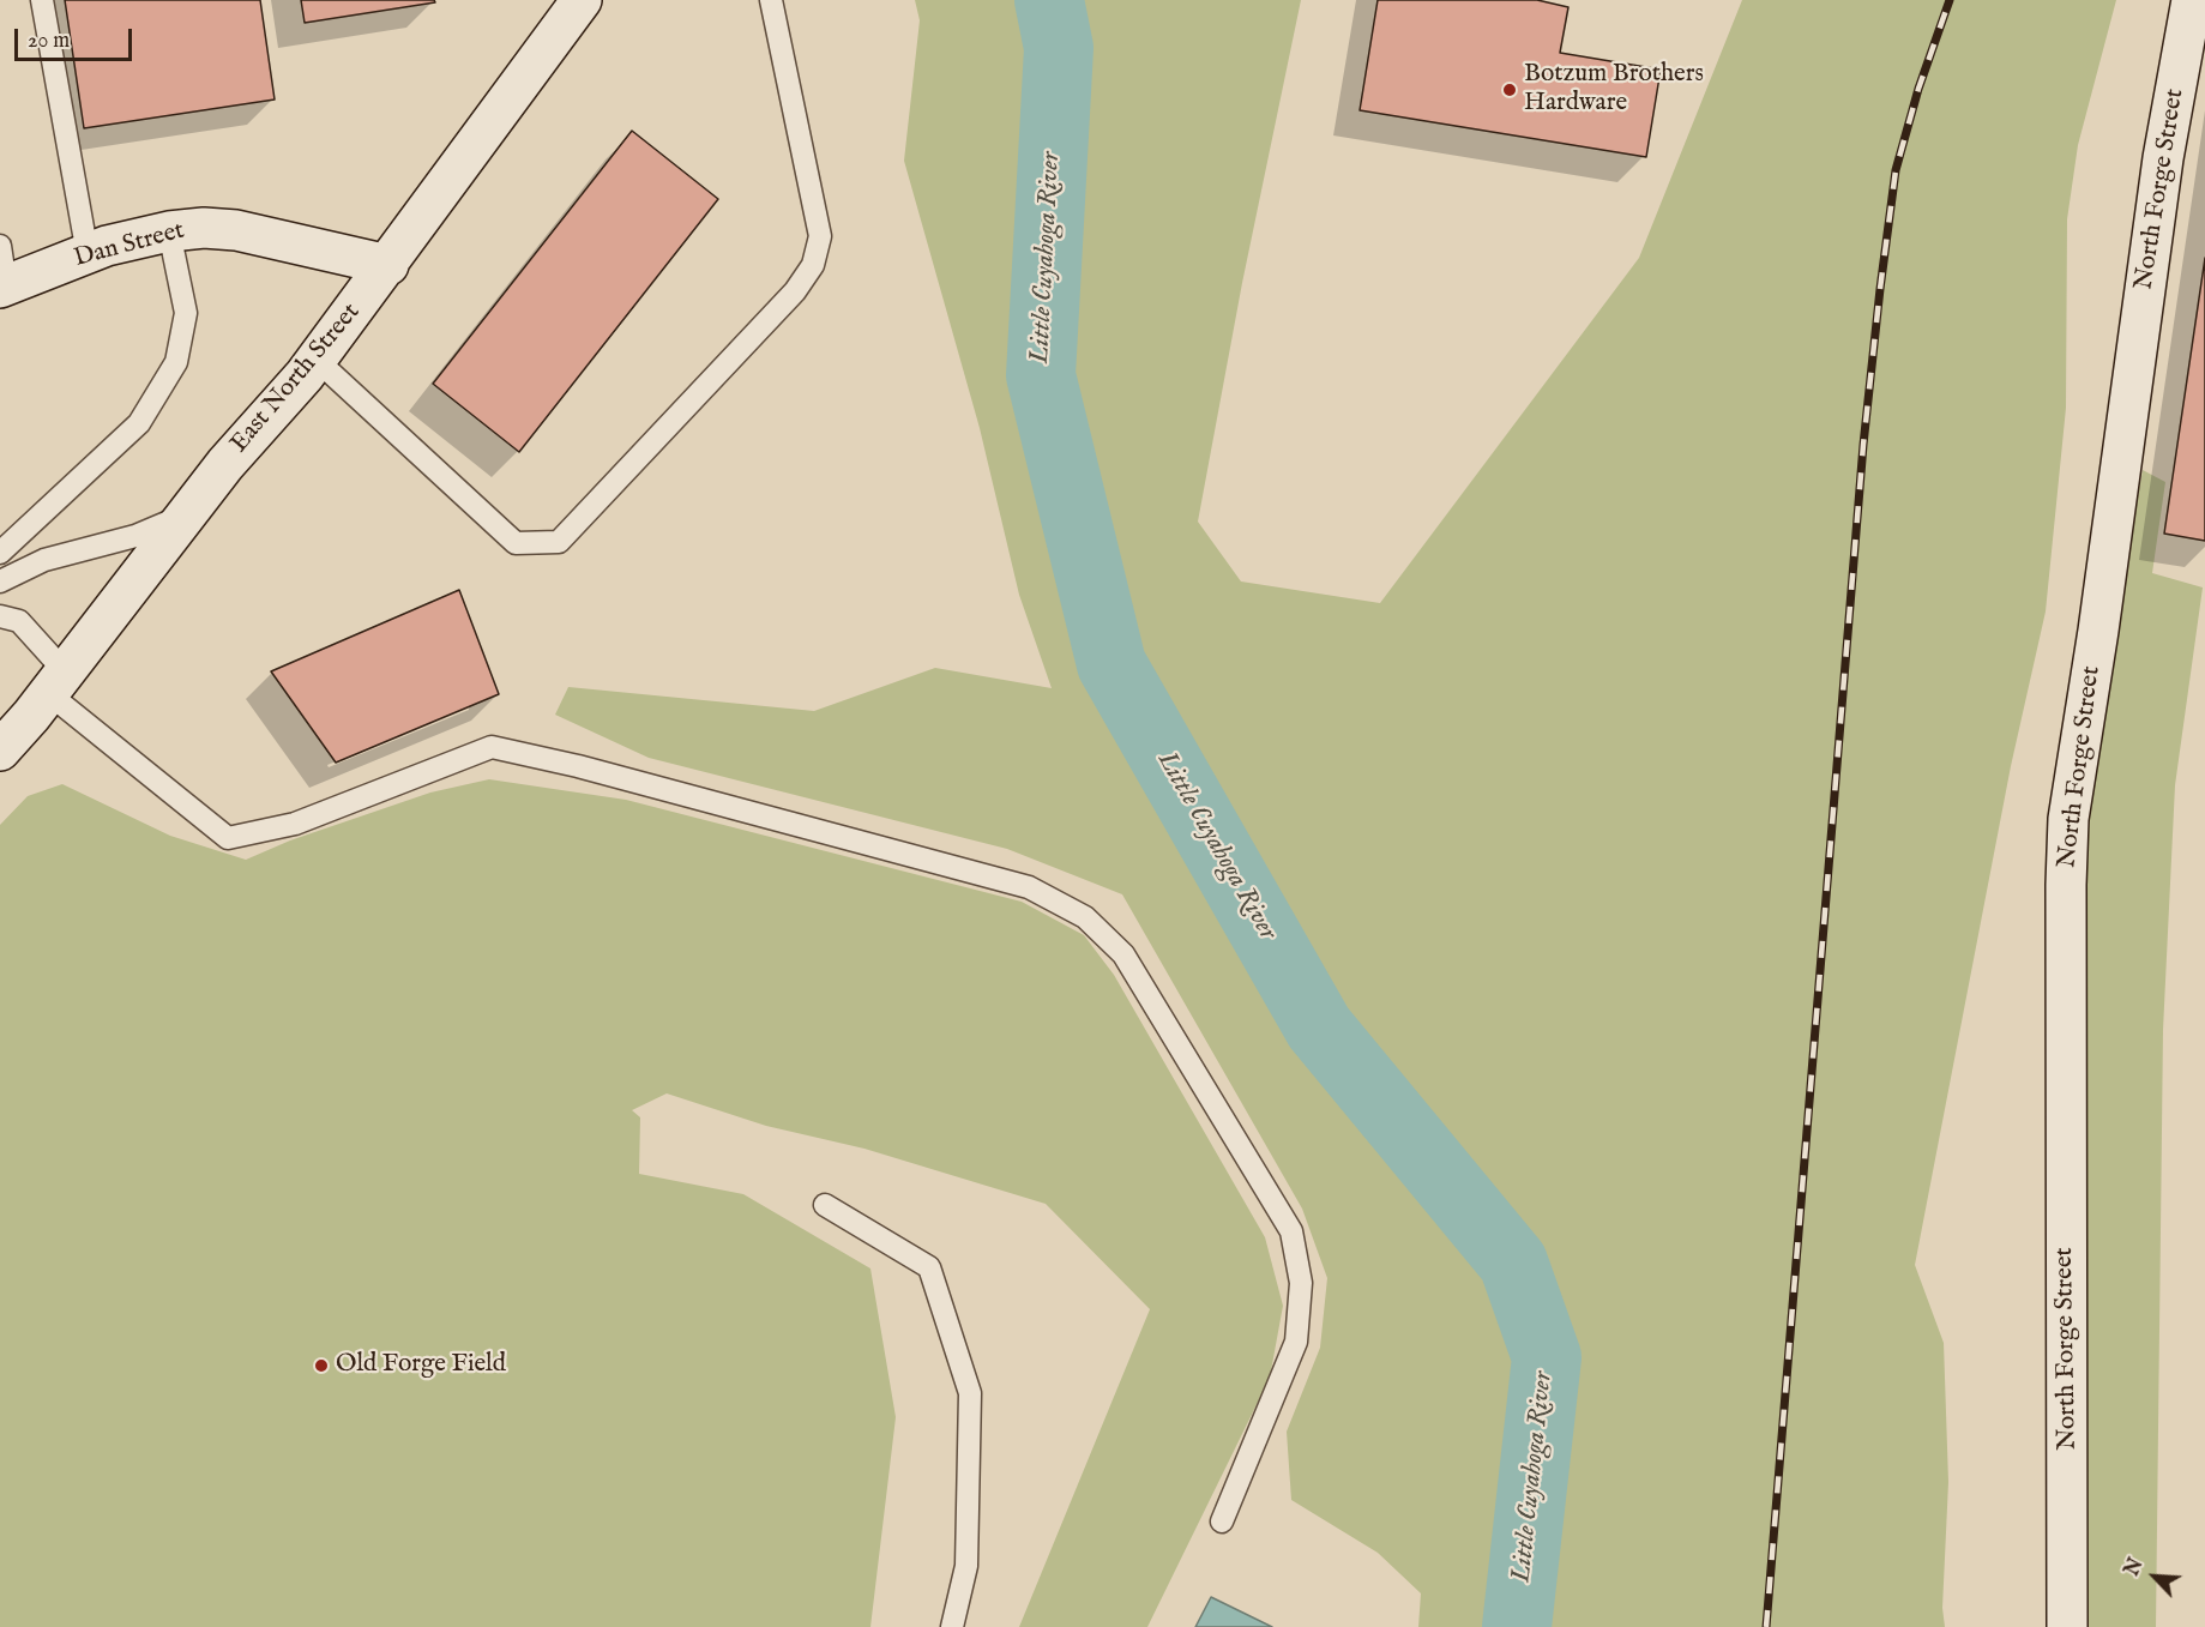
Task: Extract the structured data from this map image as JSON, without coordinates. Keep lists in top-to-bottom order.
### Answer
{
  "streets": {
    "street": ["North Forge Street", "Dan Street", "East North Street"]
  },
  "crossings": [
    ["Dan Street", "East North Street"]
  ],
  "water": ["Little Cuyahoga River"],
  "places": ["Botzum Brothers Hardware", "Old Forge Field"],
  "scale_bar": "20 m",
  "north": "top left"
}
